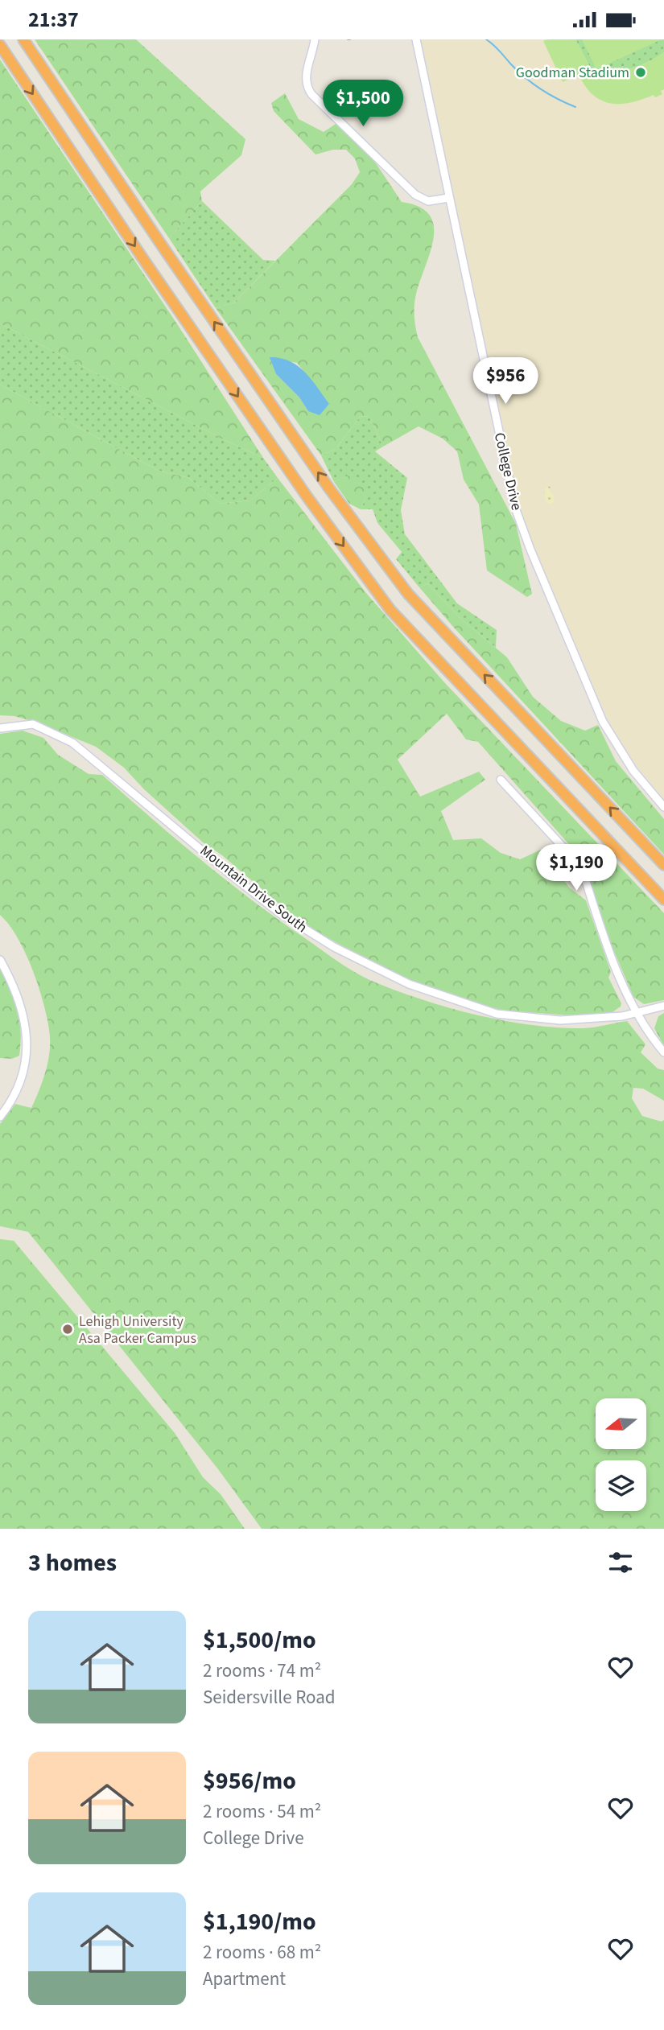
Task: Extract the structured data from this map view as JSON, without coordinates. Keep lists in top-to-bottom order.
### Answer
{
  "streets": {
    "street": ["College Drive", "Mountain Drive South"]
  },
  "places": ["Goodman Stadium", "Lehigh University Asa Packer Campus"],
  "north": "left",
  "page": {
    "status": "21:37",
    "price": ["$1,500", "$956", "$1,190"],
    "heading": "3 homes",
    "list": [
      {
        "name": "$1,500/mo",
        "note": "2 rooms · 74 m² · Seidersville Road"
      },
      {
        "name": "$956/mo",
        "note": "2 rooms · 54 m² · College Drive"
      },
      {
        "name": "$1,190/mo",
        "note": "2 rooms · 68 m² · Apartment"
      }
    ]
  }
}
